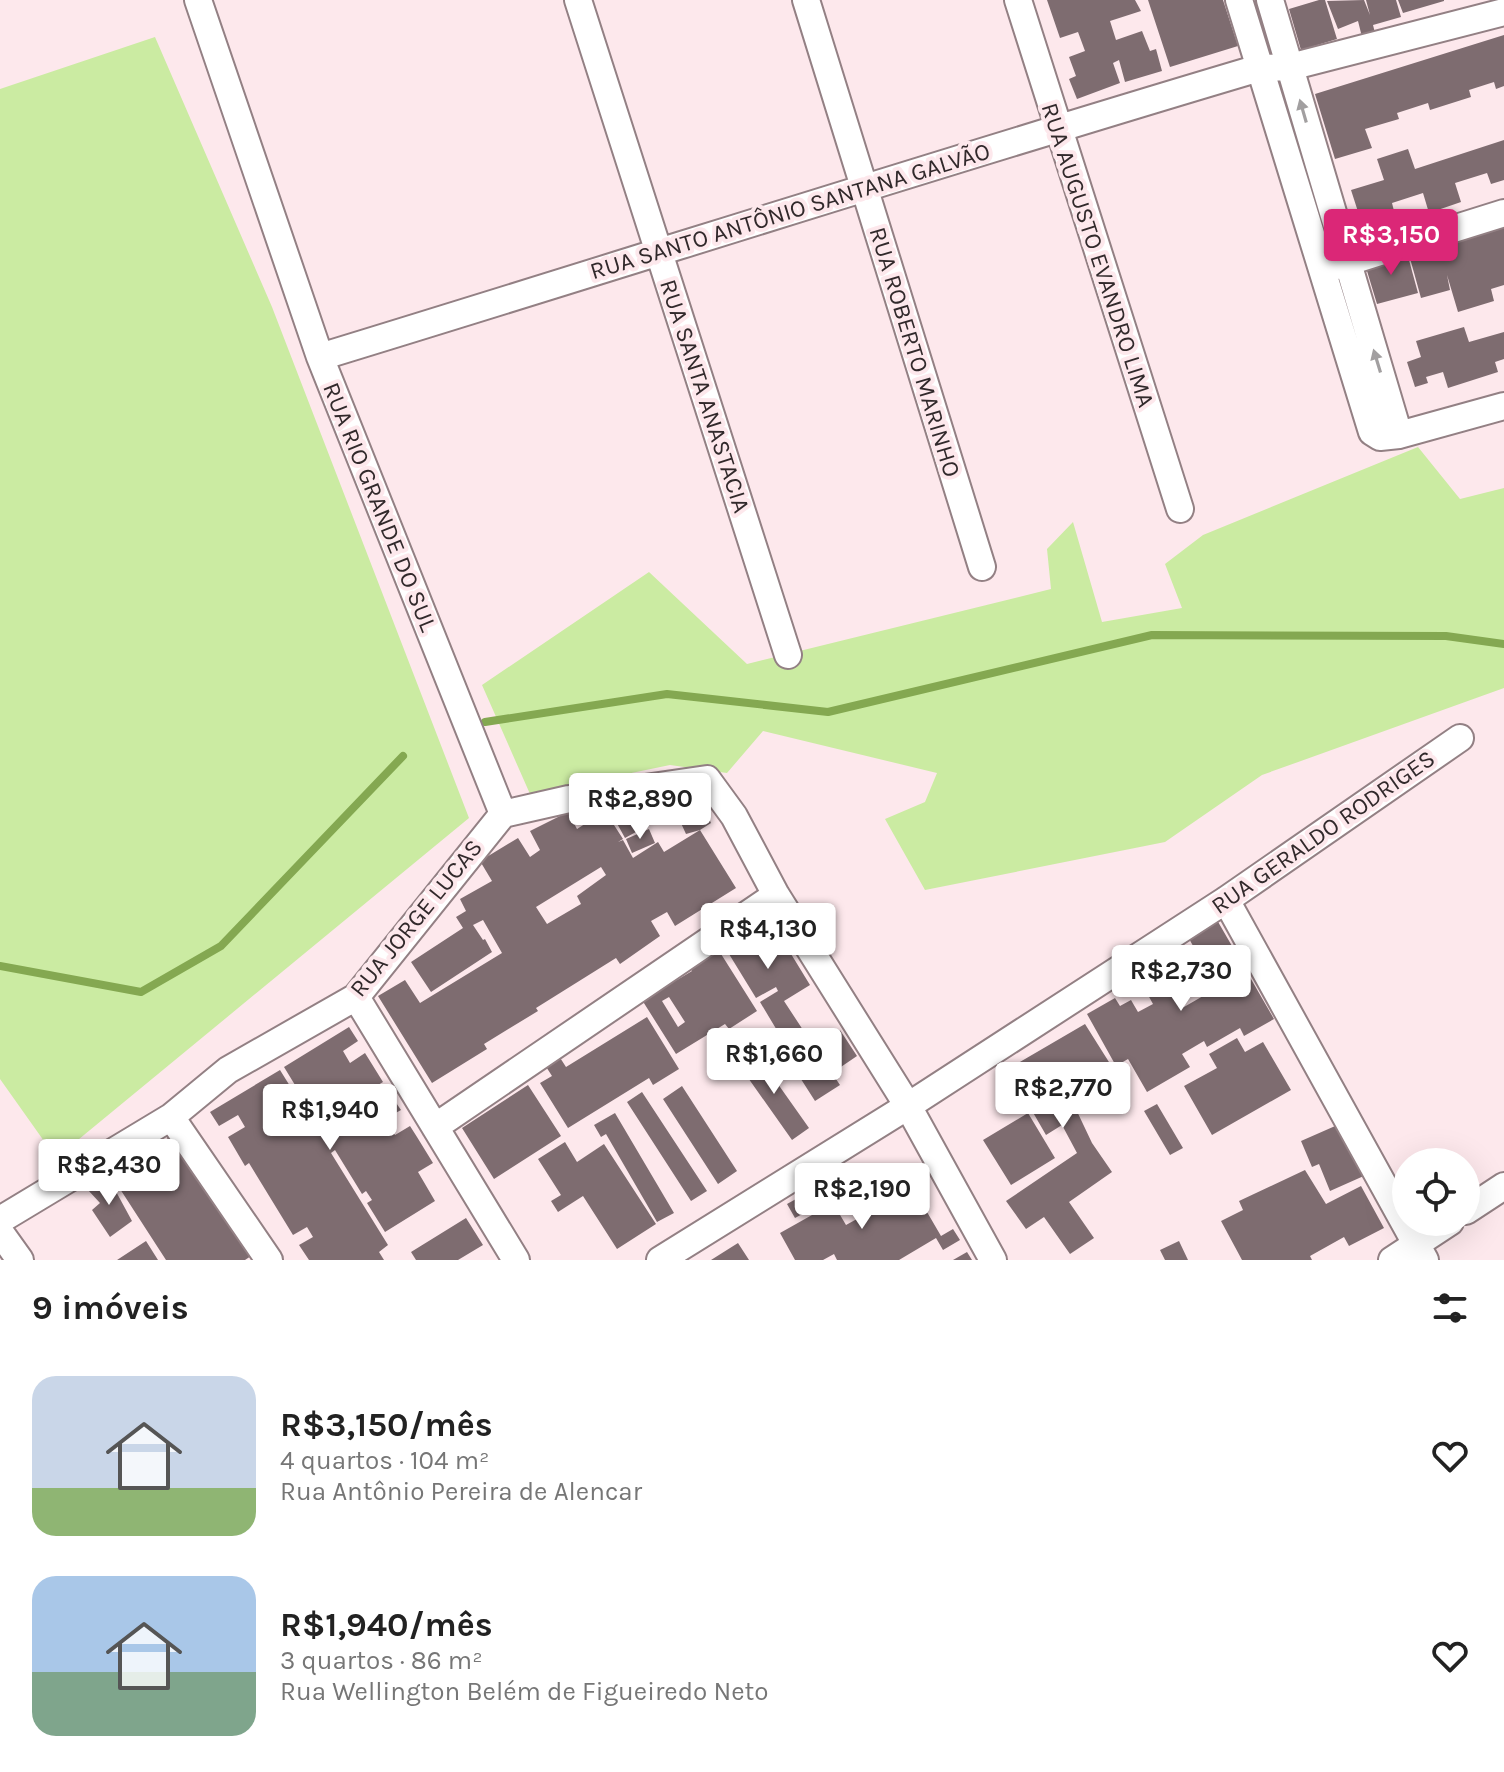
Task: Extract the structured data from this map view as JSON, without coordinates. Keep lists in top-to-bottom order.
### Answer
{
  "streets": {
    "street": [
      "RUA SANTO ANTÔNIO SANTANA GALVÃO",
      "RUA AUGUSTO EVANDRO LIMA",
      "RUA ROBERTO MARINHO",
      "RUA SANTA ANASTACIA",
      "RUA RIO GRANDE DO SUL",
      "RUA GERALDO RODRIGES",
      "RUA JORGE LUCAS"
    ]
  },
  "crossings": [
    ["RUA SANTO ANTÔNIO SANTANA GALVÃO", "RUA AUGUSTO EVANDRO LIMA"],
    ["RUA SANTO ANTÔNIO SANTANA GALVÃO", "RUA ROBERTO MARINHO"],
    ["RUA SANTO ANTÔNIO SANTANA GALVÃO", "RUA SANTA ANASTACIA"],
    ["RUA SANTO ANTÔNIO SANTANA GALVÃO", "RUA RIO GRANDE DO SUL"],
    ["RUA RIO GRANDE DO SUL", "RUA JORGE LUCAS"]
  ],
  "page": {
    "price": [
      "R$3,150",
      "R$2,890",
      "R$4,130",
      "R$2,730",
      "R$1,660",
      "R$2,770",
      "R$1,940",
      "R$2,430",
      "R$2,190"
    ],
    "heading": "9 imóveis",
    "list": [
      {
        "name": "R$3,150/mês",
        "note": "4 quartos · 104 m² · Rua Antônio Pereira de Alencar"
      },
      {
        "name": "R$1,940/mês",
        "note": "3 quartos · 86 m² · Rua Wellington Belém de Figueiredo Neto"
      }
    ]
  }
}
